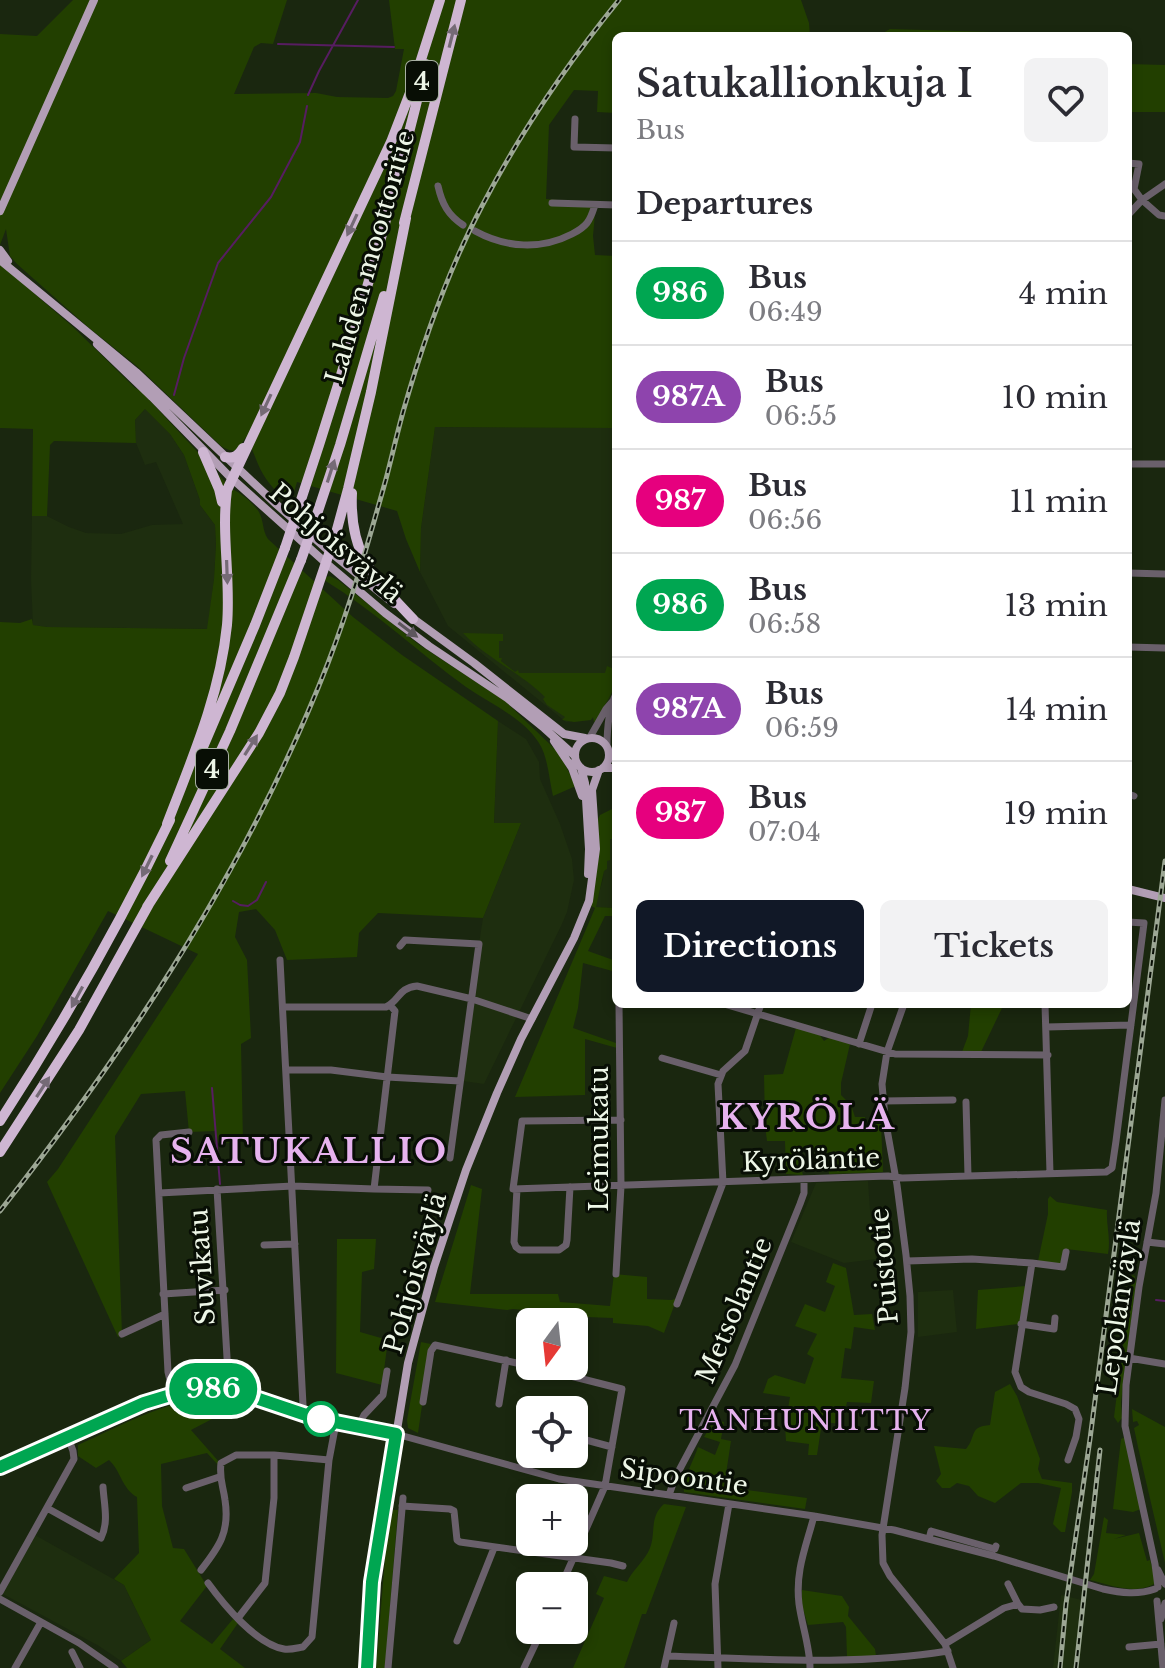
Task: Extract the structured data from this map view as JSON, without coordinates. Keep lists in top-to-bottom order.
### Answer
{
  "streets": {
    "highway": ["4", "Lahden moottoritie"],
    "main road": ["Pohjoisväylä"],
    "street": [
      "Leimukatu",
      "Kyröläntie",
      "Puistotie",
      "Suvikatu",
      "Lepolanväylä",
      "Metsolantie",
      "Sipoontie"
    ]
  },
  "crossings": [
    ["4", "Lahden moottoritie"],
    ["Pohjoisväylä", "Sipoontie"],
    ["Leimukatu", "Kyröläntie"],
    ["Kyröläntie", "Puistotie"],
    ["Kyröläntie", "Metsolantie"],
    ["Puistotie", "Sipoontie"],
    ["Suvikatu", "Sipoontie"],
    ["Lepolanväylä", "Sipoontie"],
    ["Metsolantie", "Sipoontie"]
  ],
  "districts": ["KYRÖLÄ", "SATUKALLIO", "TANHUNIITTY"],
  "lines": ["bus line 986"],
  "north": "bottom",
  "page": {
    "on_map": "986",
    "heading": [
      ["Satukallionkuja I", "Bus"],
      "Departures"
    ],
    "list": [
      {
        "mark": "986",
        "name": "Bus",
        "note": "06:49",
        "value": "4 min"
      },
      {
        "mark": "987A",
        "name": "Bus",
        "note": "06:55",
        "value": "10 min"
      },
      {
        "mark": "987",
        "name": "Bus",
        "note": "06:56",
        "value": "11 min"
      },
      {
        "mark": "986",
        "name": "Bus",
        "note": "06:58",
        "value": "13 min"
      },
      {
        "mark": "987A",
        "name": "Bus",
        "note": "06:59",
        "value": "14 min"
      },
      {
        "mark": "987",
        "name": "Bus",
        "note": "07:04",
        "value": "19 min"
      }
    ],
    "buttons": ["Directions", "Tickets"],
    "map_buttons": ["+", "−"]
  }
}
